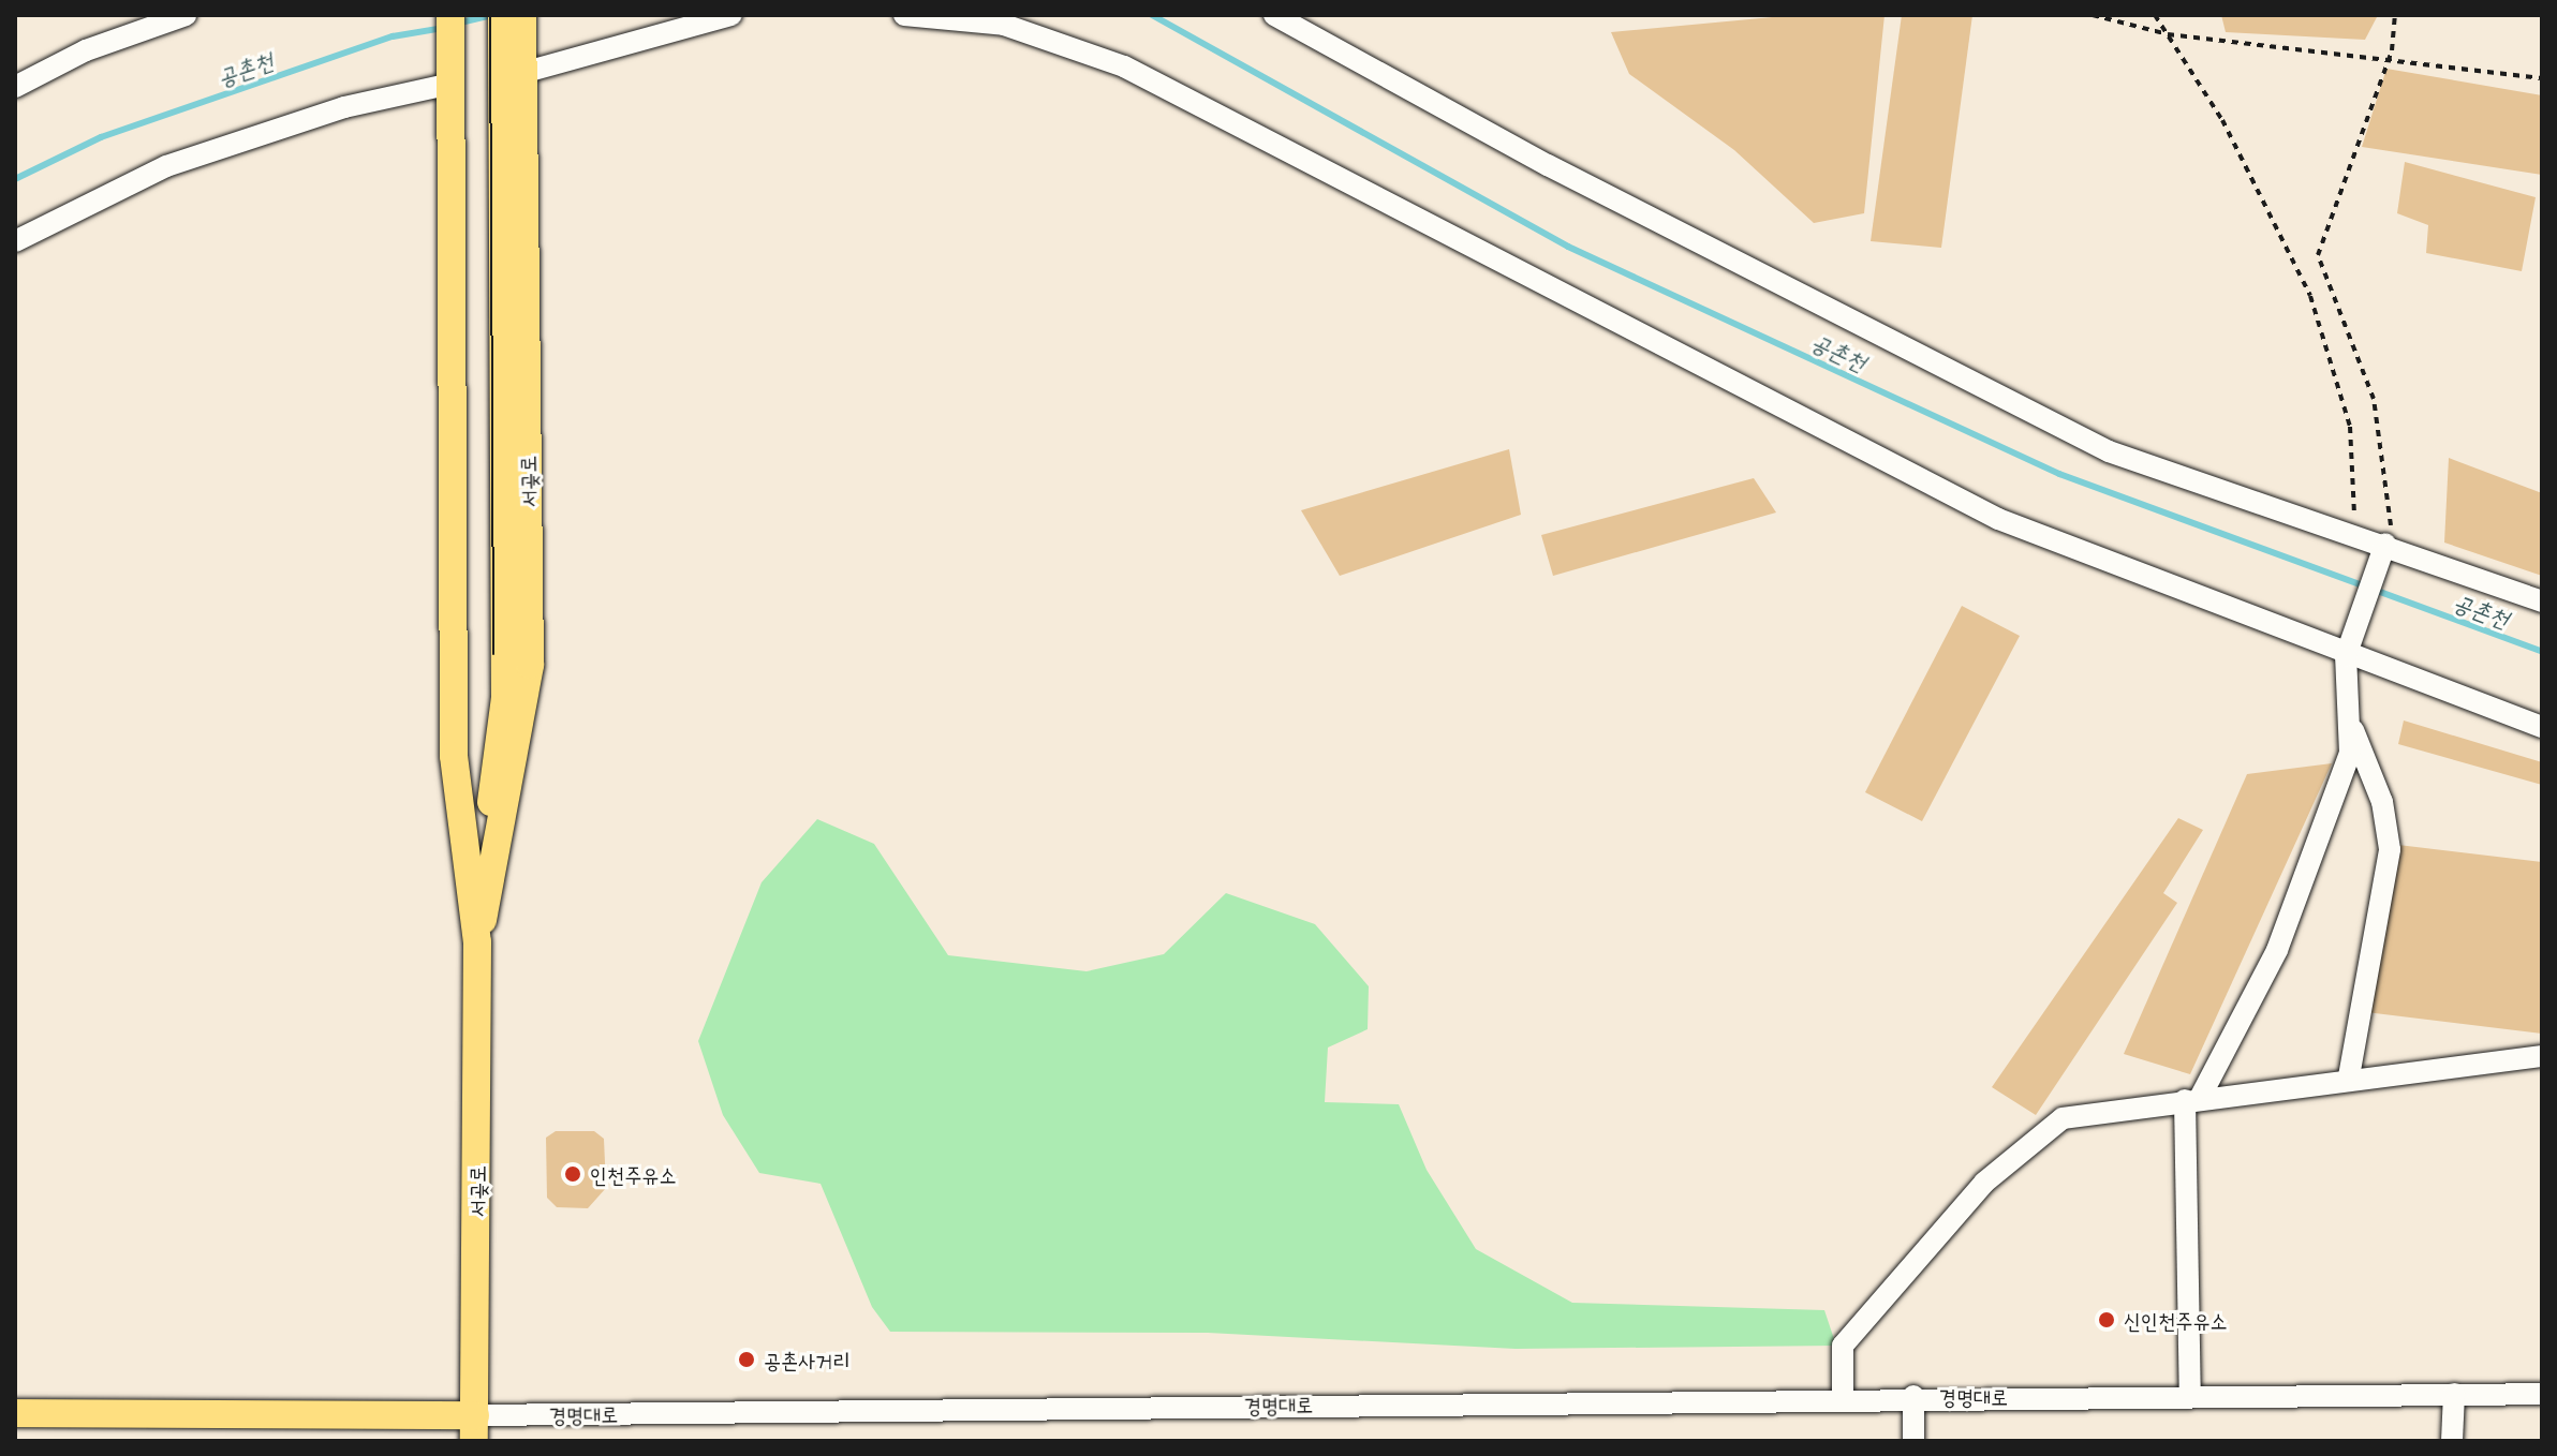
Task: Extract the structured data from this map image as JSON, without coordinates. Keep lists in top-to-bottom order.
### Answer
{
  "streets": {
    "main road": ["서곶로", "경명대로"]
  },
  "crossings": [
    ["서곶로", "경명대로"]
  ],
  "water": ["공촌천"],
  "places": ["인천주유소", "신인천주유소", "공촌사거리"]
}
